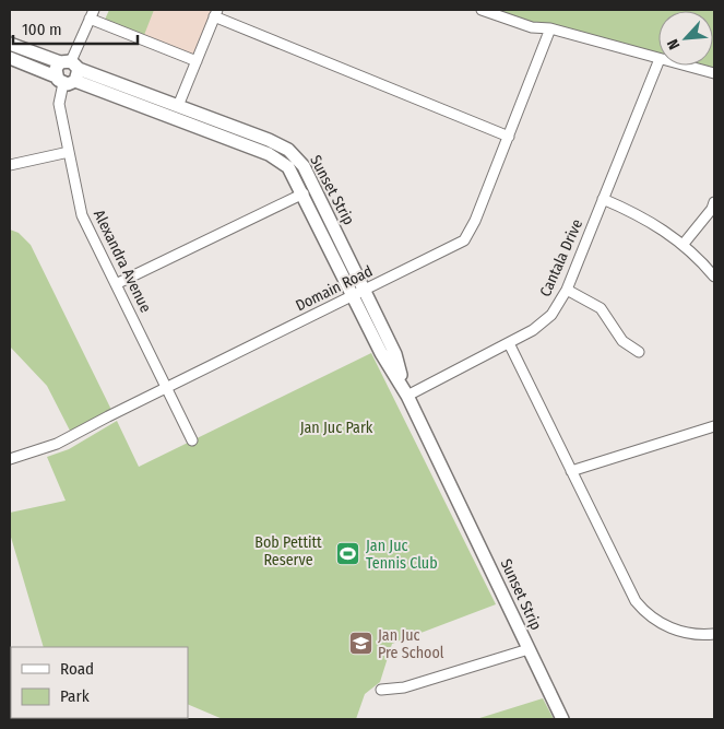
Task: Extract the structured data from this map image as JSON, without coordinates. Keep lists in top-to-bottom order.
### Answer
{
  "streets": {
    "street": [
      "Sunset Strip",
      "Cantala Drive",
      "Alexandra Avenue",
      "Domain Road"
    ]
  },
  "crossings": [
    ["Sunset Strip", "Cantala Drive"],
    ["Sunset Strip", "Alexandra Avenue"],
    ["Sunset Strip", "Domain Road"],
    ["Alexandra Avenue", "Domain Road"]
  ],
  "parks": ["Jan Juc Park", "Bob Pettitt Reserve"],
  "places": {
    "sports": ["Jan Juc Tennis Club"],
    "school or university": ["Jan Juc Pre School"]
  },
  "legend": ["Road", "Park"],
  "scale_bar": "100 m",
  "north": "bottom left"
}
